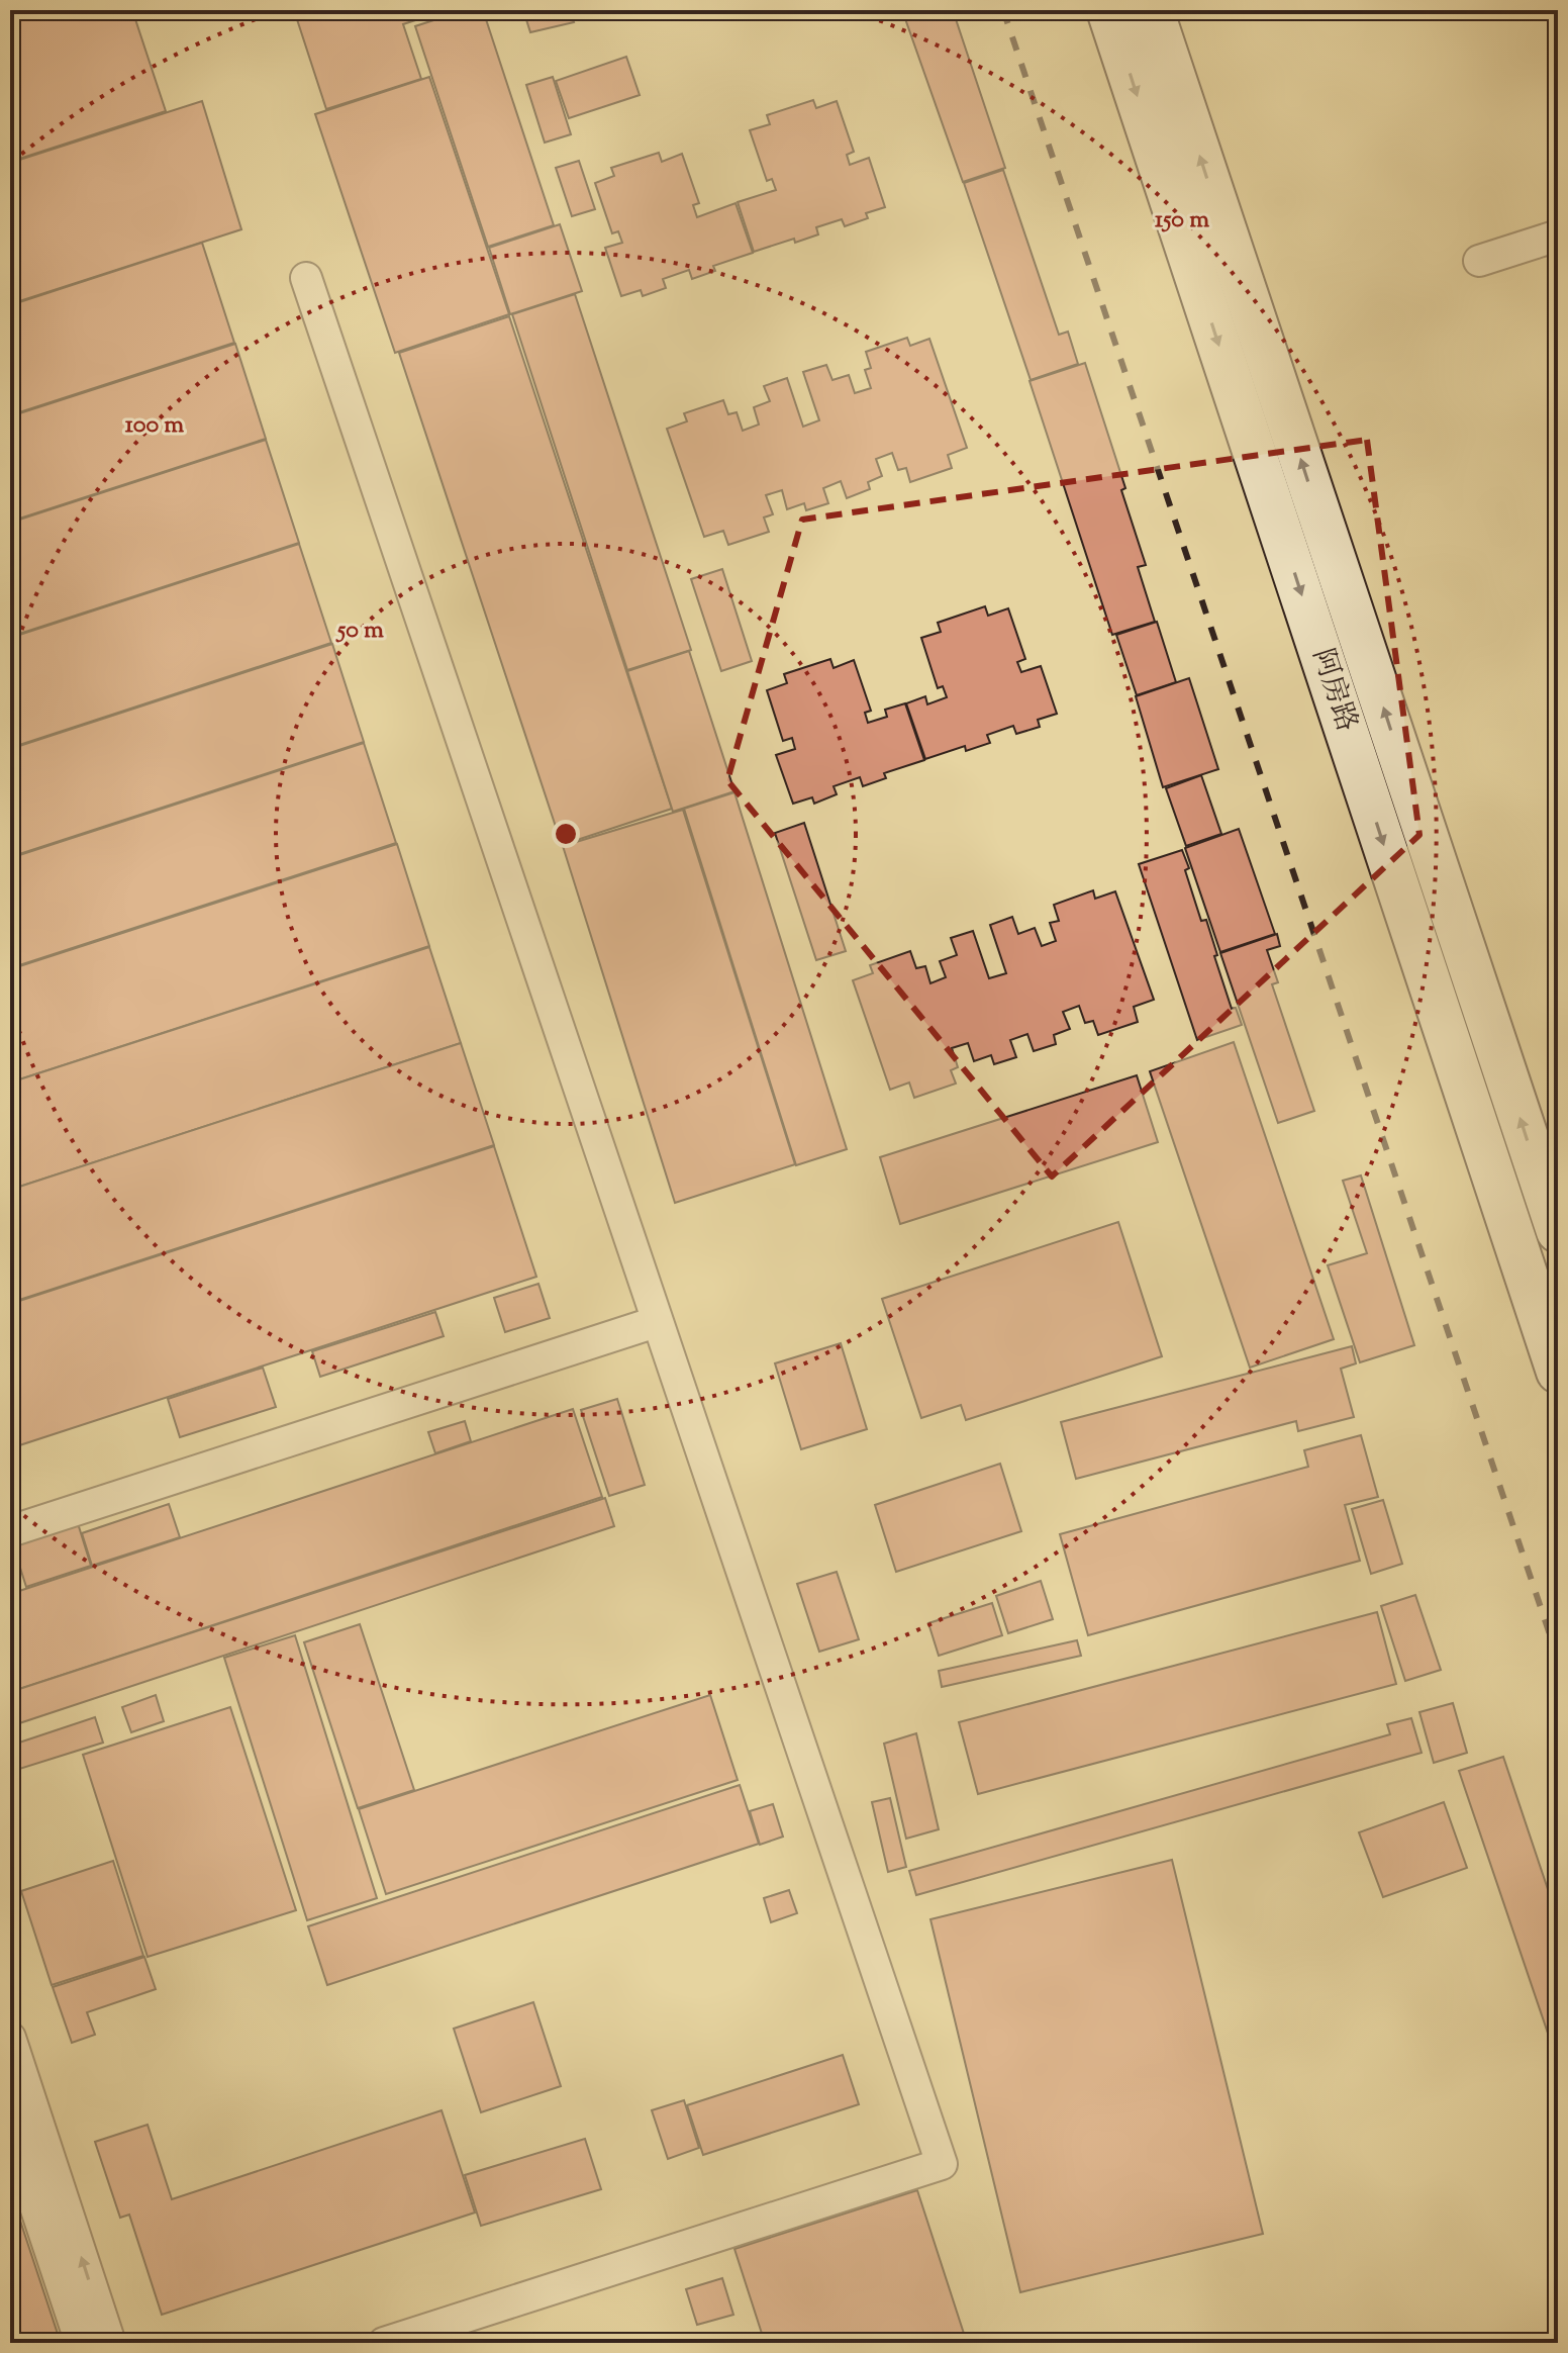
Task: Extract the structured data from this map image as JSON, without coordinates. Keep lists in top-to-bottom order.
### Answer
{
  "streets": {
    "main road": ["阿房路"]
  },
  "rings": ["150 m", "100 m", "50 m"]
}
